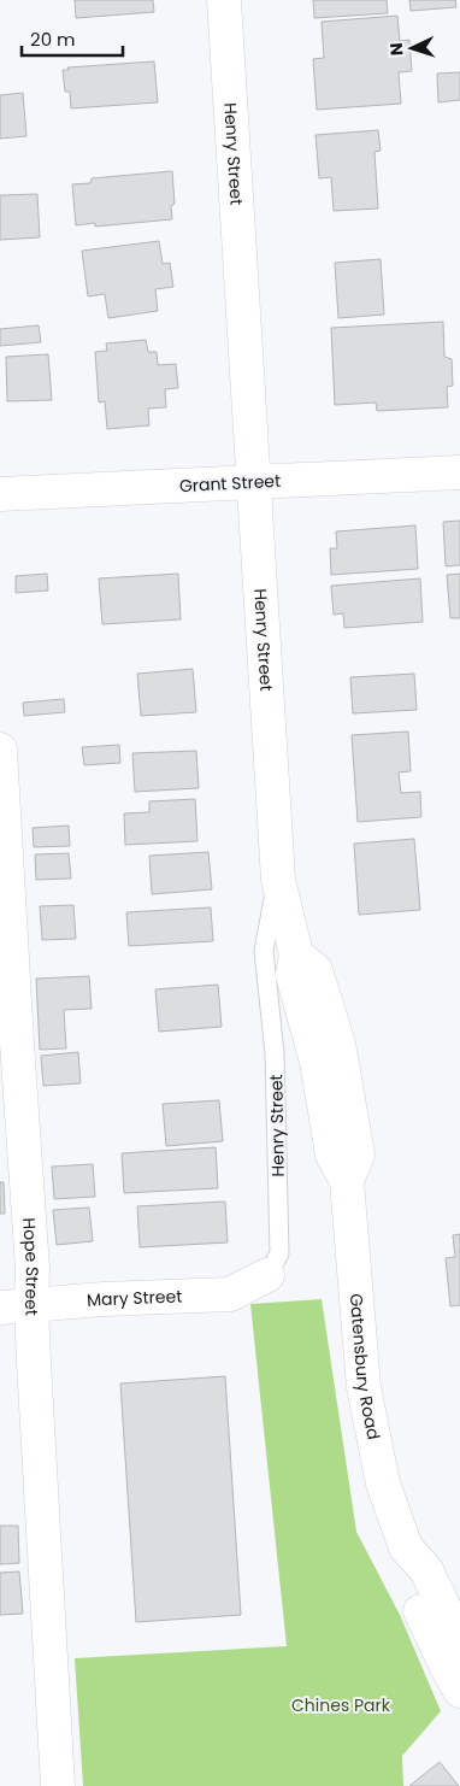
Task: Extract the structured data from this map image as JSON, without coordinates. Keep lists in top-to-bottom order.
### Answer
{
  "streets": {
    "street": [
      "Henry Street",
      "Grant Street",
      "Hope Street",
      "Mary Street",
      "Gatensbury Road"
    ]
  },
  "crossings": [
    ["Henry Street", "Grant Street"],
    ["Henry Street", "Mary Street"],
    ["Henry Street", "Gatensbury Road"],
    ["Hope Street", "Mary Street"]
  ],
  "parks": ["Chines Park"],
  "scale_bar": "20 m",
  "north": "left"
}
